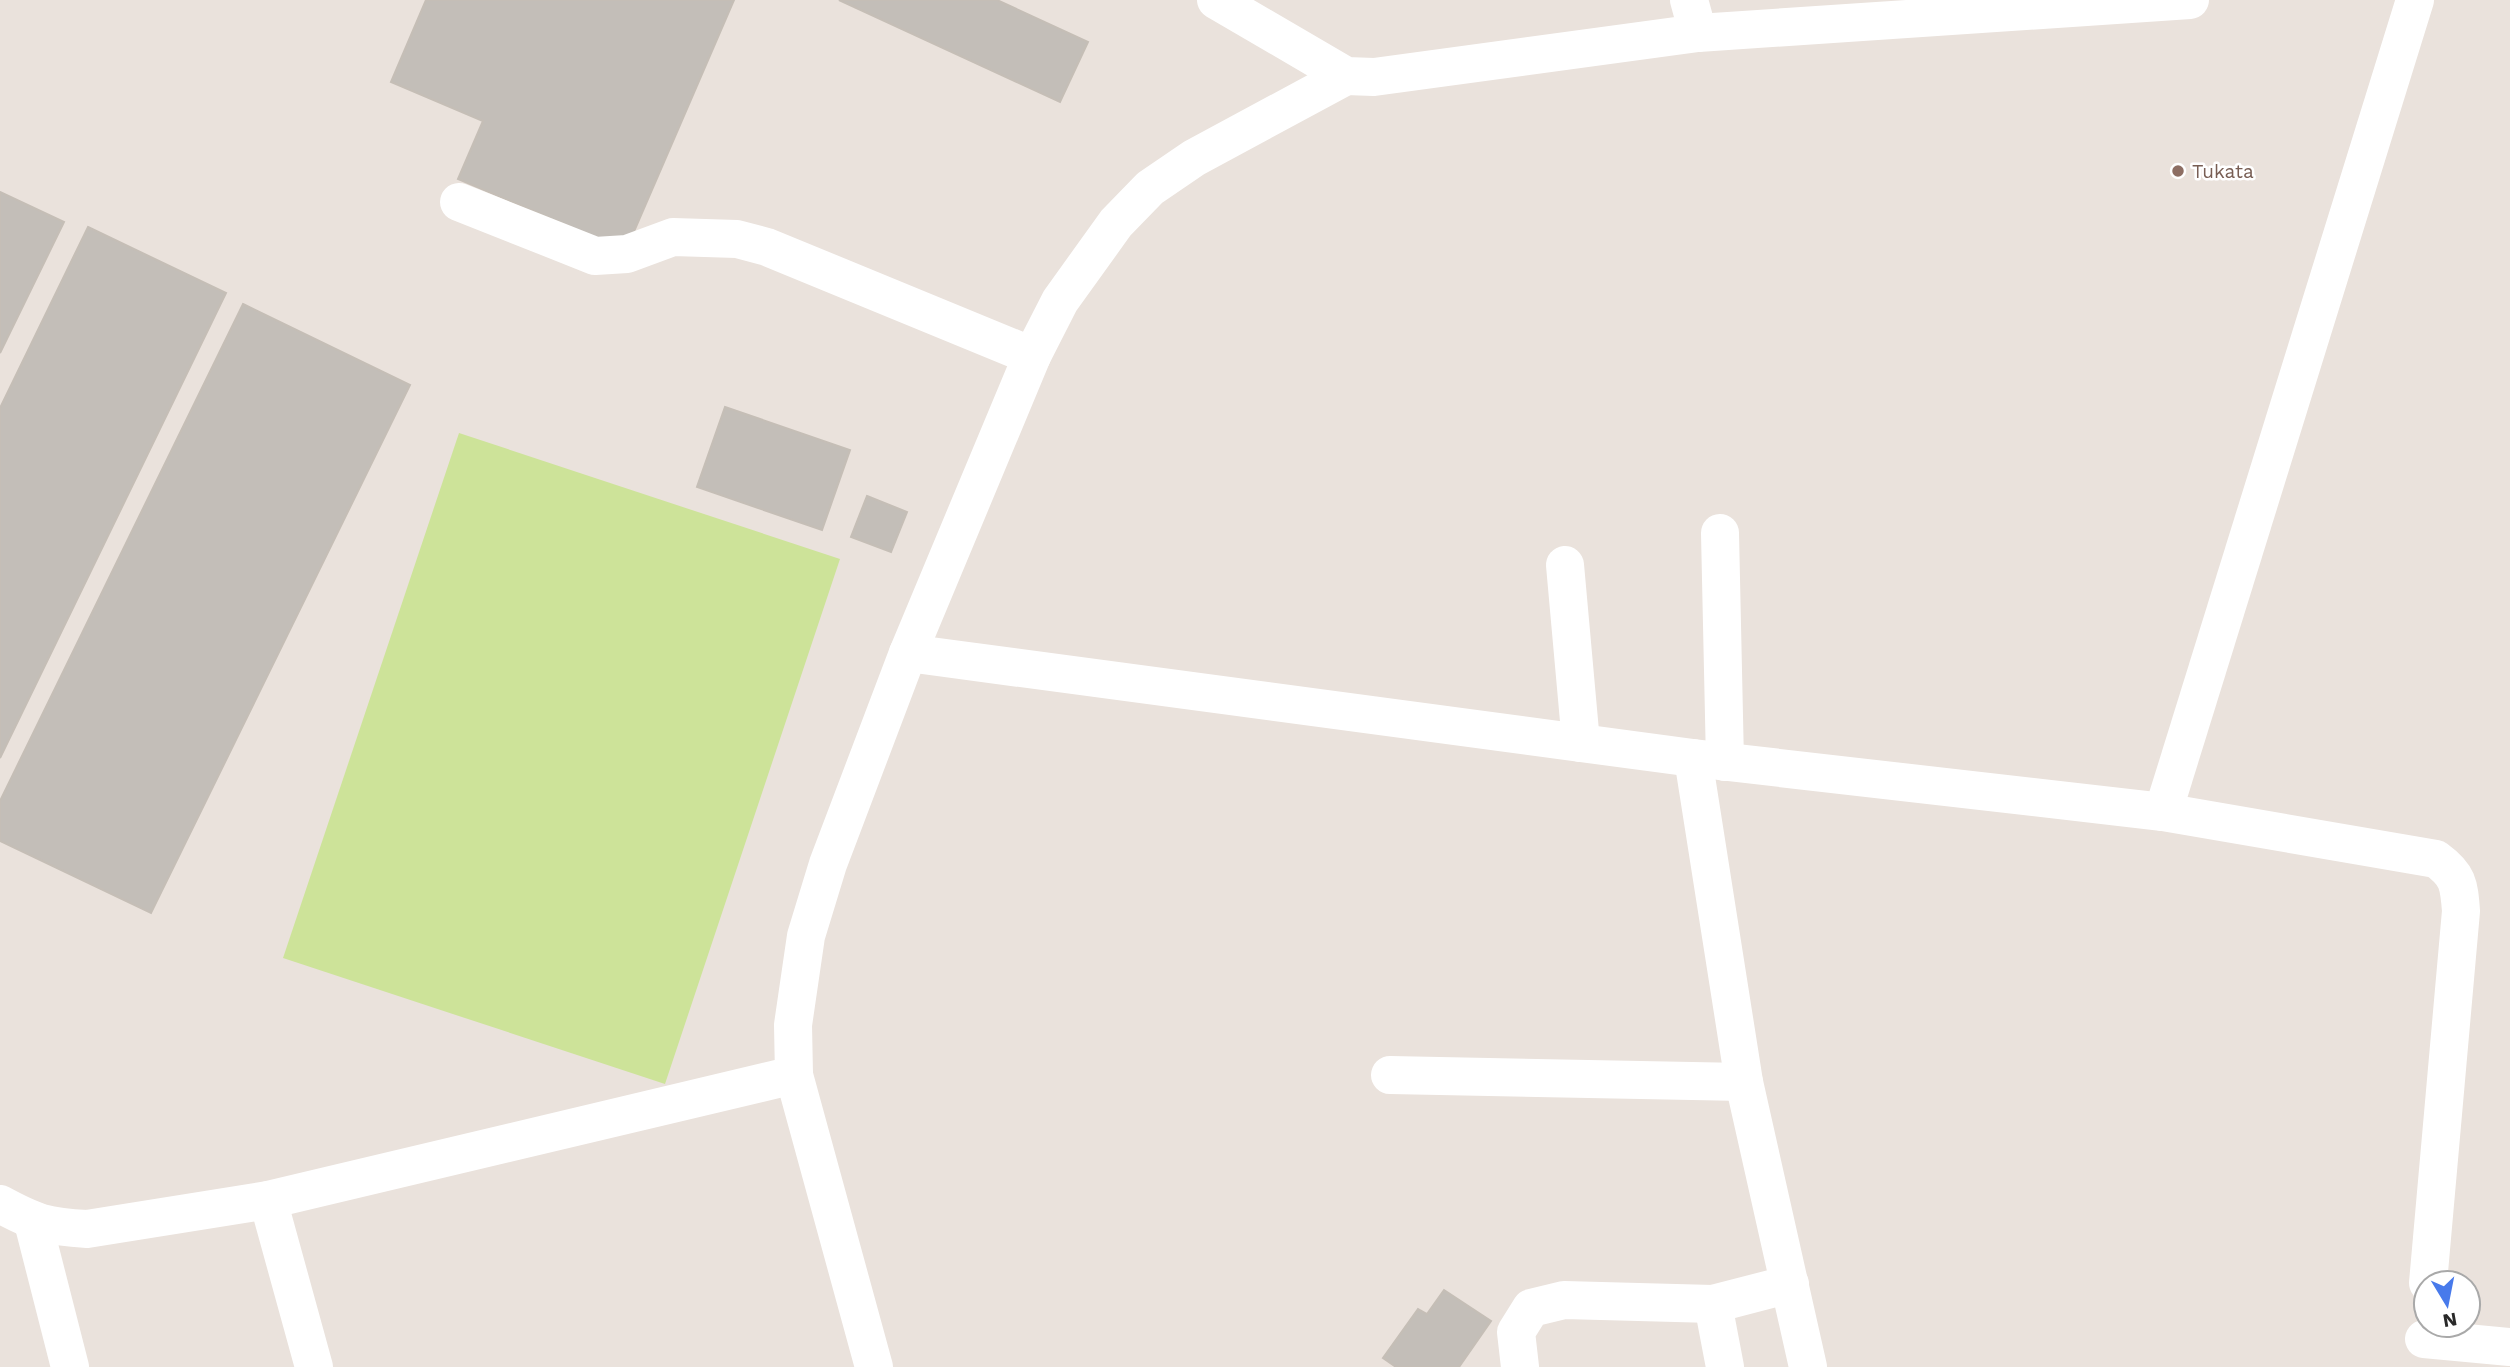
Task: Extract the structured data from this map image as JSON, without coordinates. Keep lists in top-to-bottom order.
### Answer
{
  "places": ["Tukata"],
  "north": "bottom"
}
